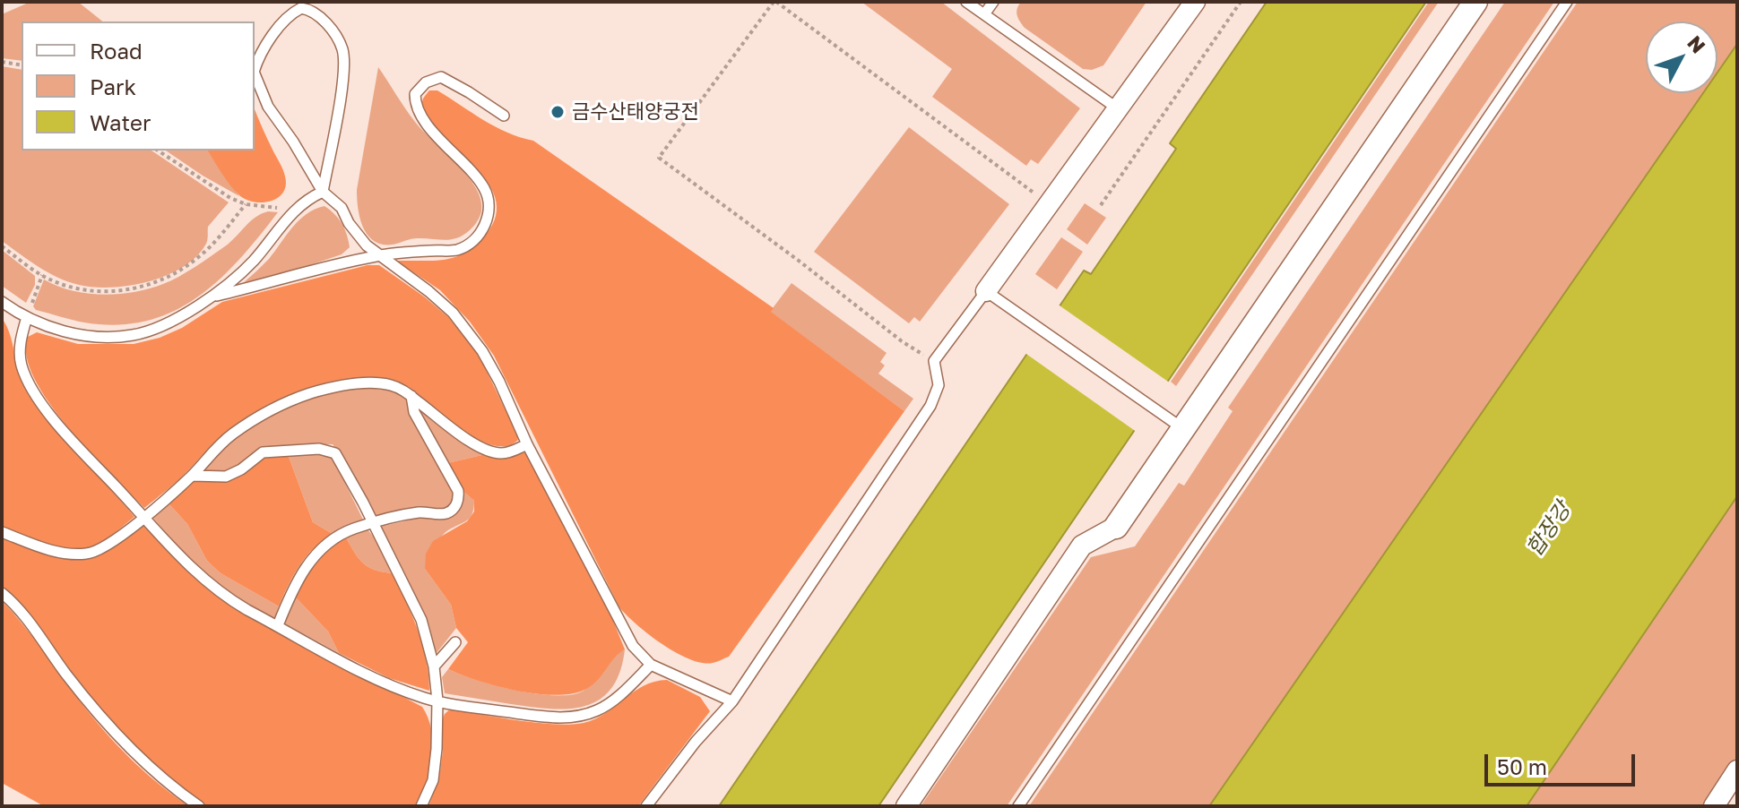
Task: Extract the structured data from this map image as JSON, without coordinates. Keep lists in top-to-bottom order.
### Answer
{
  "water": ["합장강"],
  "places": ["금수산태양궁전"],
  "legend": ["Road", "Park", "Water"],
  "scale_bar": "50 m",
  "north": "top right"
}
